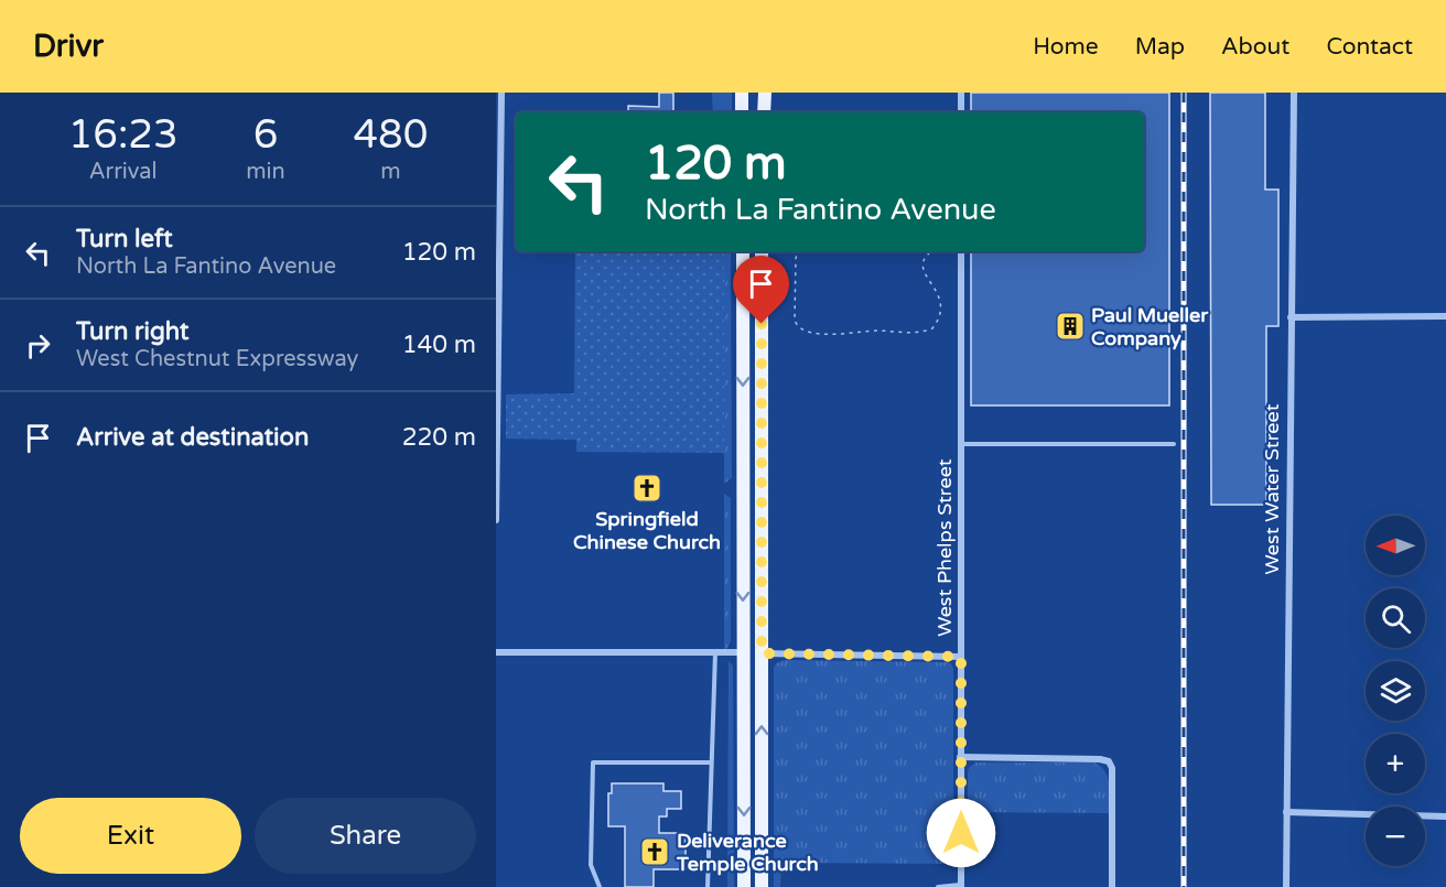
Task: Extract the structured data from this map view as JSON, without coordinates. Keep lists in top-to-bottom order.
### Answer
{
  "streets": {
    "street": ["West Water Street", "West Phelps Street"]
  },
  "places": {
    "building": ["Paul Mueller Company"],
    "church": ["Springfield Chinese Church", "Deliverance Temple Church"]
  },
  "north": "left",
  "page": {
    "header": "Drivr",
    "nav": [
      "Home",
      "Map",
      "About",
      "Contact"
    ],
    "eta": [
      "16:23",
      "Arrival",
      "6",
      "min",
      "480",
      "m"
    ],
    "turn": ["120 m", "North La Fantino Avenue"],
    "list": [
      {
        "name": "Turn left",
        "note": "North La Fantino Avenue",
        "value": "120 m"
      },
      {
        "name": "Turn right",
        "note": "West Chestnut Expressway",
        "value": "140 m"
      },
      {
        "name": "Arrive at destination",
        "value": "220 m"
      }
    ],
    "map_buttons": ["+", "−"],
    "buttons": ["Exit", "Share"]
  }
}
